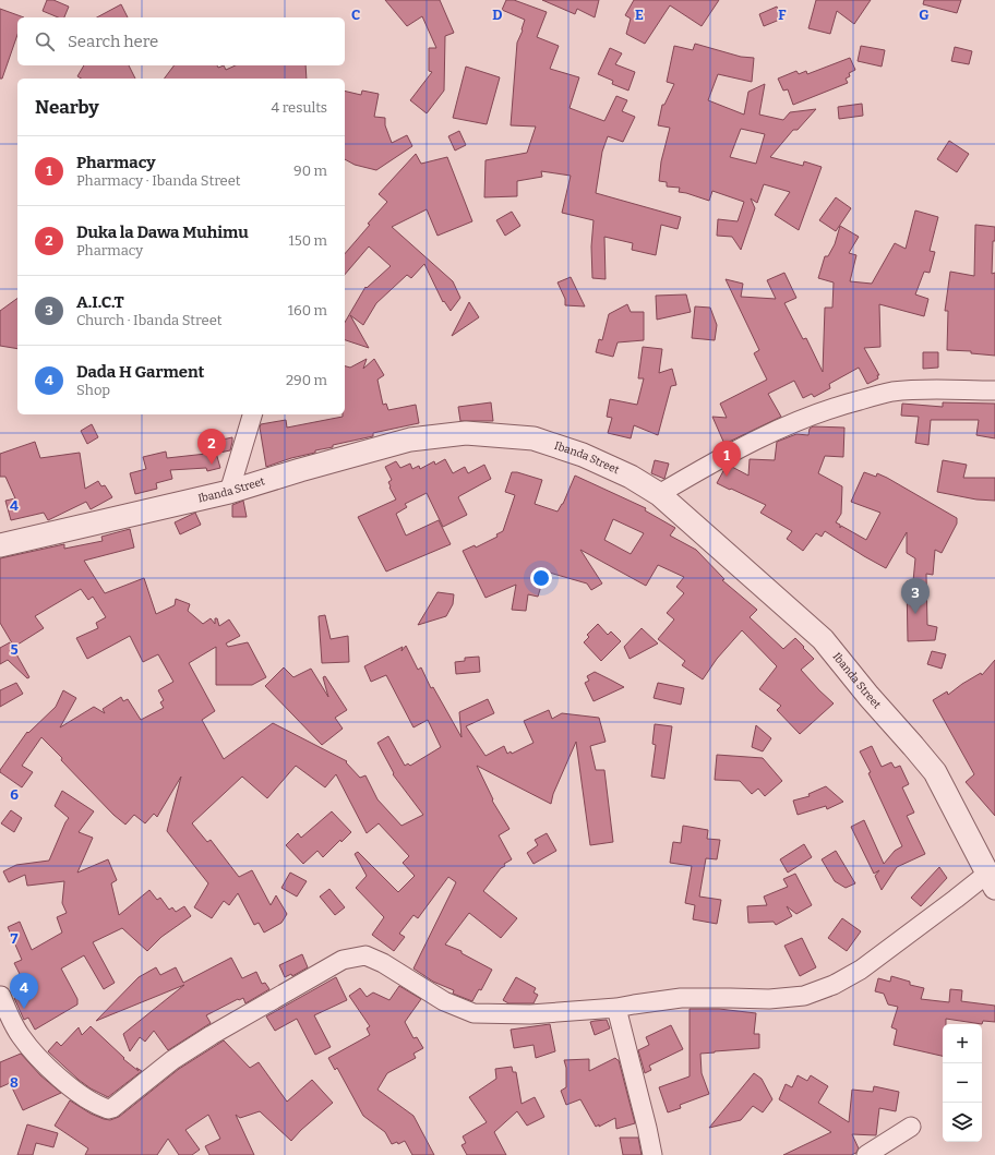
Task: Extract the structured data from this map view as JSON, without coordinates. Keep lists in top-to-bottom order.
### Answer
{
  "streets": {
    "street": ["Ibanda Street"]
  },
  "page": {
    "search": "Search here",
    "heading": ["Nearby", "4 results"],
    "list": [
      {
        "mark": "1",
        "name": "Pharmacy",
        "note": "Pharmacy · Ibanda Street",
        "value": "90 m"
      },
      {
        "mark": "2",
        "name": "Duka la Dawa Muhimu",
        "note": "Pharmacy",
        "value": "150 m"
      },
      {
        "mark": "3",
        "name": "A.I.C.T",
        "note": "Church · Ibanda Street",
        "value": "160 m"
      },
      {
        "mark": "4",
        "name": "Dada H Garment",
        "note": "Shop",
        "value": "290 m"
      }
    ],
    "pins": [
      "2",
      "1",
      "3",
      "4"
    ],
    "map_buttons": ["+", "−"]
  },
  "grid": {
    "columns": [
      "C",
      "D",
      "E",
      "F",
      "G"
    ],
    "rows": [
      "4",
      "5",
      "6",
      "7",
      "8"
    ]
  }
}
